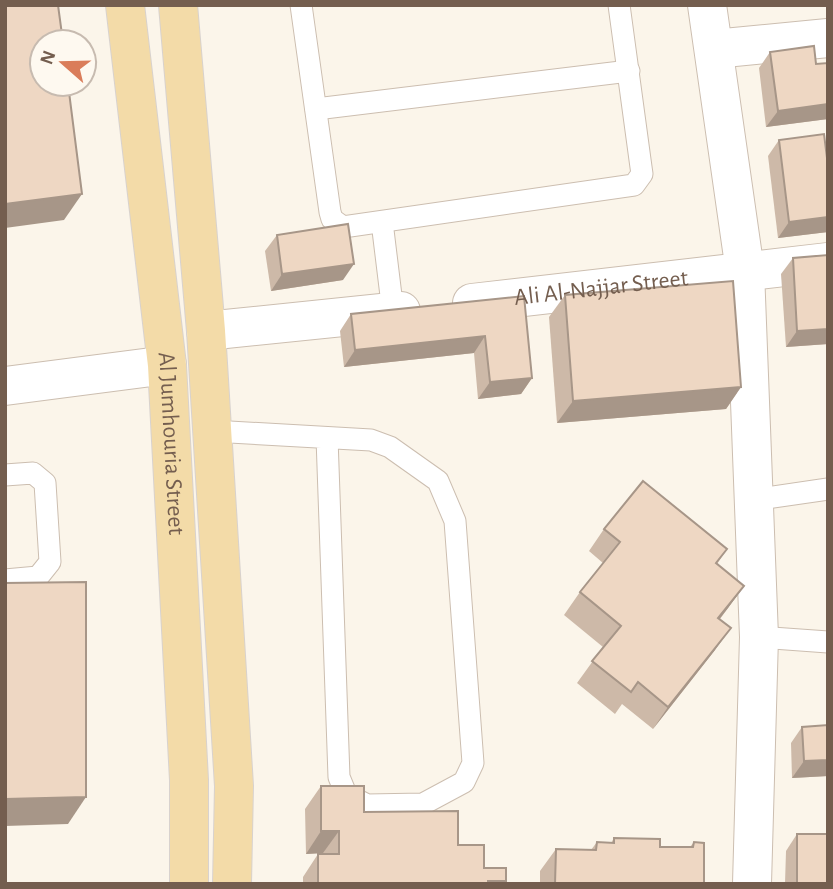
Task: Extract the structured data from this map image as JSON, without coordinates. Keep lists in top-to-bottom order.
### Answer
{
  "streets": {
    "main road": ["Al Jumhouria Street"],
    "street": ["Ali Al-Najjar Street"]
  },
  "crossings": [
    ["Ali Al-Najjar Street", "Al Jumhouria Street"]
  ],
  "north": "left"
}
